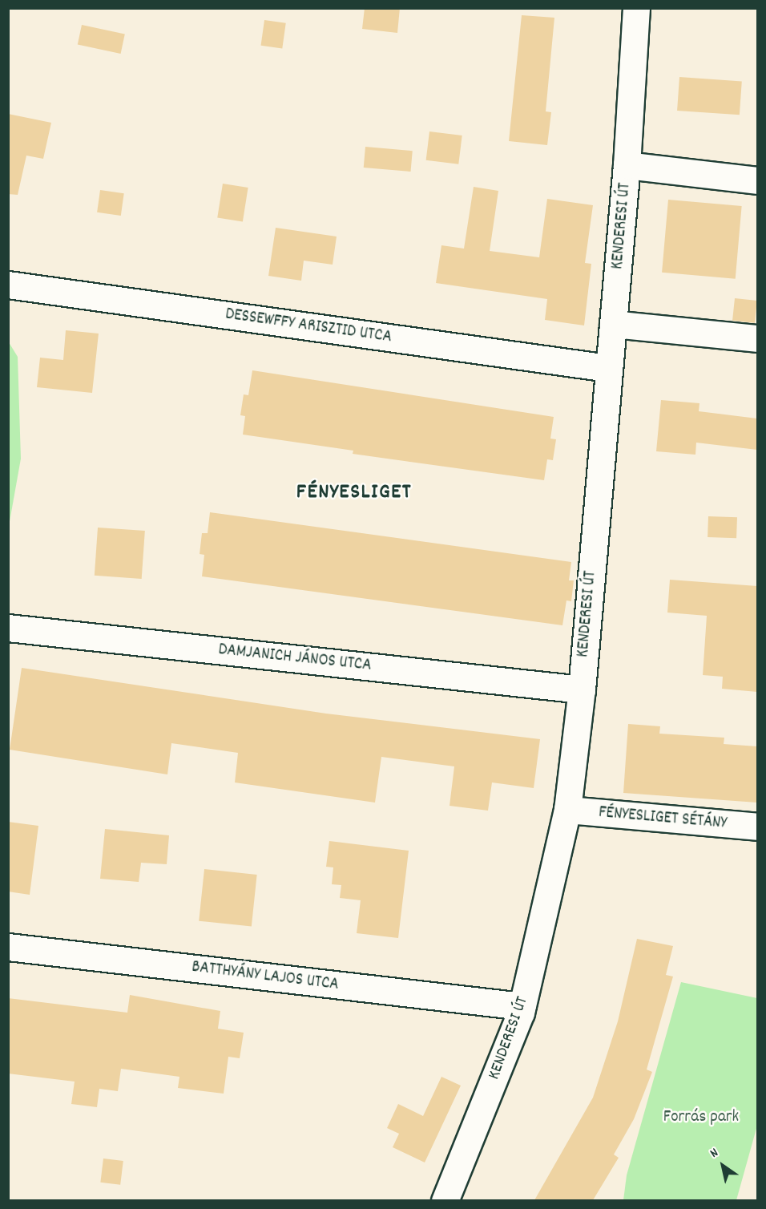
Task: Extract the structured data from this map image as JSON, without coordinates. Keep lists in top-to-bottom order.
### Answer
{
  "streets": {
    "street": [
      "KENDERESI ÚT",
      "DESSEWFFY ARISZTID UTCA",
      "DAMJANICH JÁNOS UTCA",
      "FÉNYESLIGET SÉTÁNY",
      "BATTHYÁNY LAJOS UTCA"
    ]
  },
  "crossings": [
    ["KENDERESI ÚT", "DESSEWFFY ARISZTID UTCA"],
    ["KENDERESI ÚT", "DAMJANICH JÁNOS UTCA"],
    ["KENDERESI ÚT", "FÉNYESLIGET SÉTÁNY"],
    ["KENDERESI ÚT", "BATTHYÁNY LAJOS UTCA"]
  ],
  "districts": ["FÉNYESLIGET"],
  "parks": ["Forrás park"],
  "north": "top left"
}
